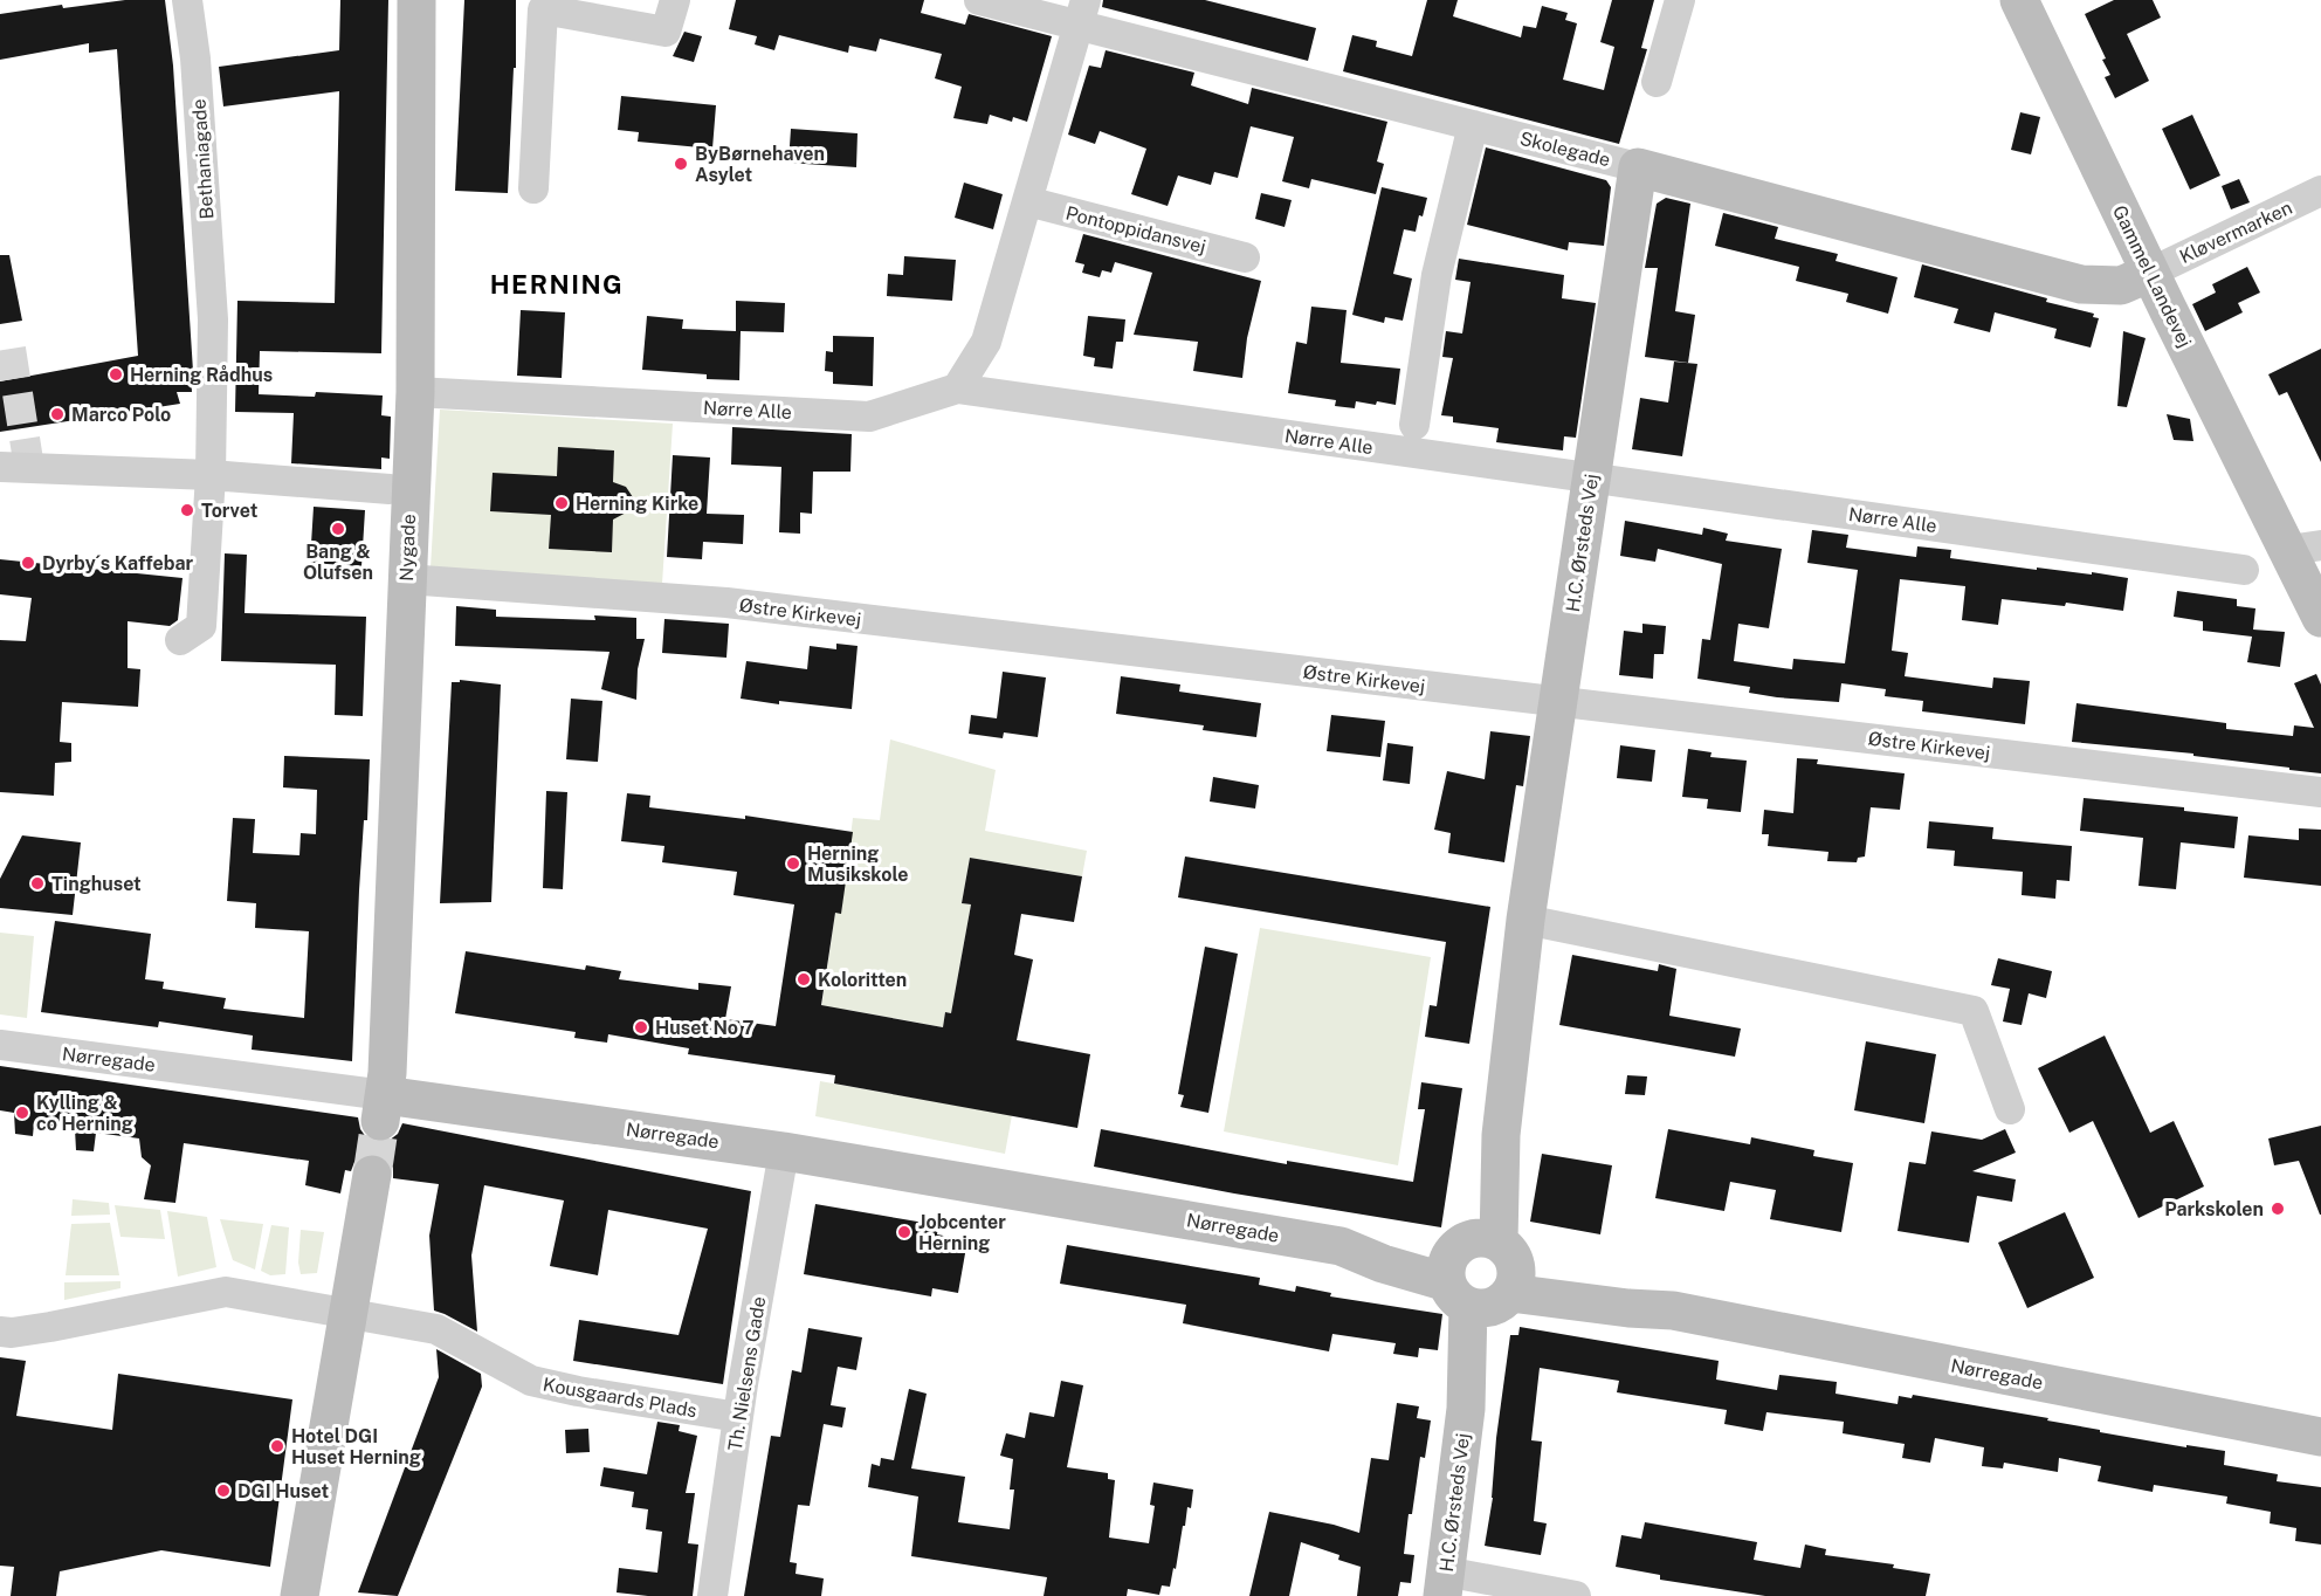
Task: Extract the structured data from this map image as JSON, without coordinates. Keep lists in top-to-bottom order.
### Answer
{
  "streets": {
    "street": [
      "Skolegade",
      "Bethaniagade",
      "Pontoppidansvej",
      "Kløvermarken",
      "Gammel Landevej",
      "Nørre Alle",
      "H.C. Ørsteds Vej",
      "Nygade",
      "Østre Kirkevej",
      "Nørregade",
      "Th. Nielsens Gade",
      "Kousgaards Plads"
    ]
  },
  "crossings": [
    ["Skolegade", "Kløvermarken"],
    ["Skolegade", "Gammel Landevej"],
    ["Skolegade", "H.C. Ørsteds Vej"],
    ["Kløvermarken", "Gammel Landevej"],
    ["Nørre Alle", "H.C. Ørsteds Vej"],
    ["Nørre Alle", "Nygade"],
    ["H.C. Ørsteds Vej", "Østre Kirkevej"],
    ["H.C. Ørsteds Vej", "Nørregade"],
    ["Nygade", "Østre Kirkevej"],
    ["Nygade", "Nørregade"],
    ["Nørregade", "Th. Nielsens Gade"],
    ["Th. Nielsens Gade", "Kousgaards Plads"]
  ],
  "districts": ["HERNING"],
  "places": [
    "ByBørnehaven Asylet",
    "Herning Rådhus",
    "Marco Polo",
    "Herning Kirke",
    "Torvet",
    "Bang & Olufsen",
    "Dyrby´s Kaffebar",
    "Herning Musikskole",
    "Tinghuset",
    "Koloritten",
    "Huset No 7",
    "Kylling & co Herning",
    "Parkskolen",
    "Jobcenter Herning",
    "Hotel DGI Huset Herning",
    "DGI Huset"
  ]
}
